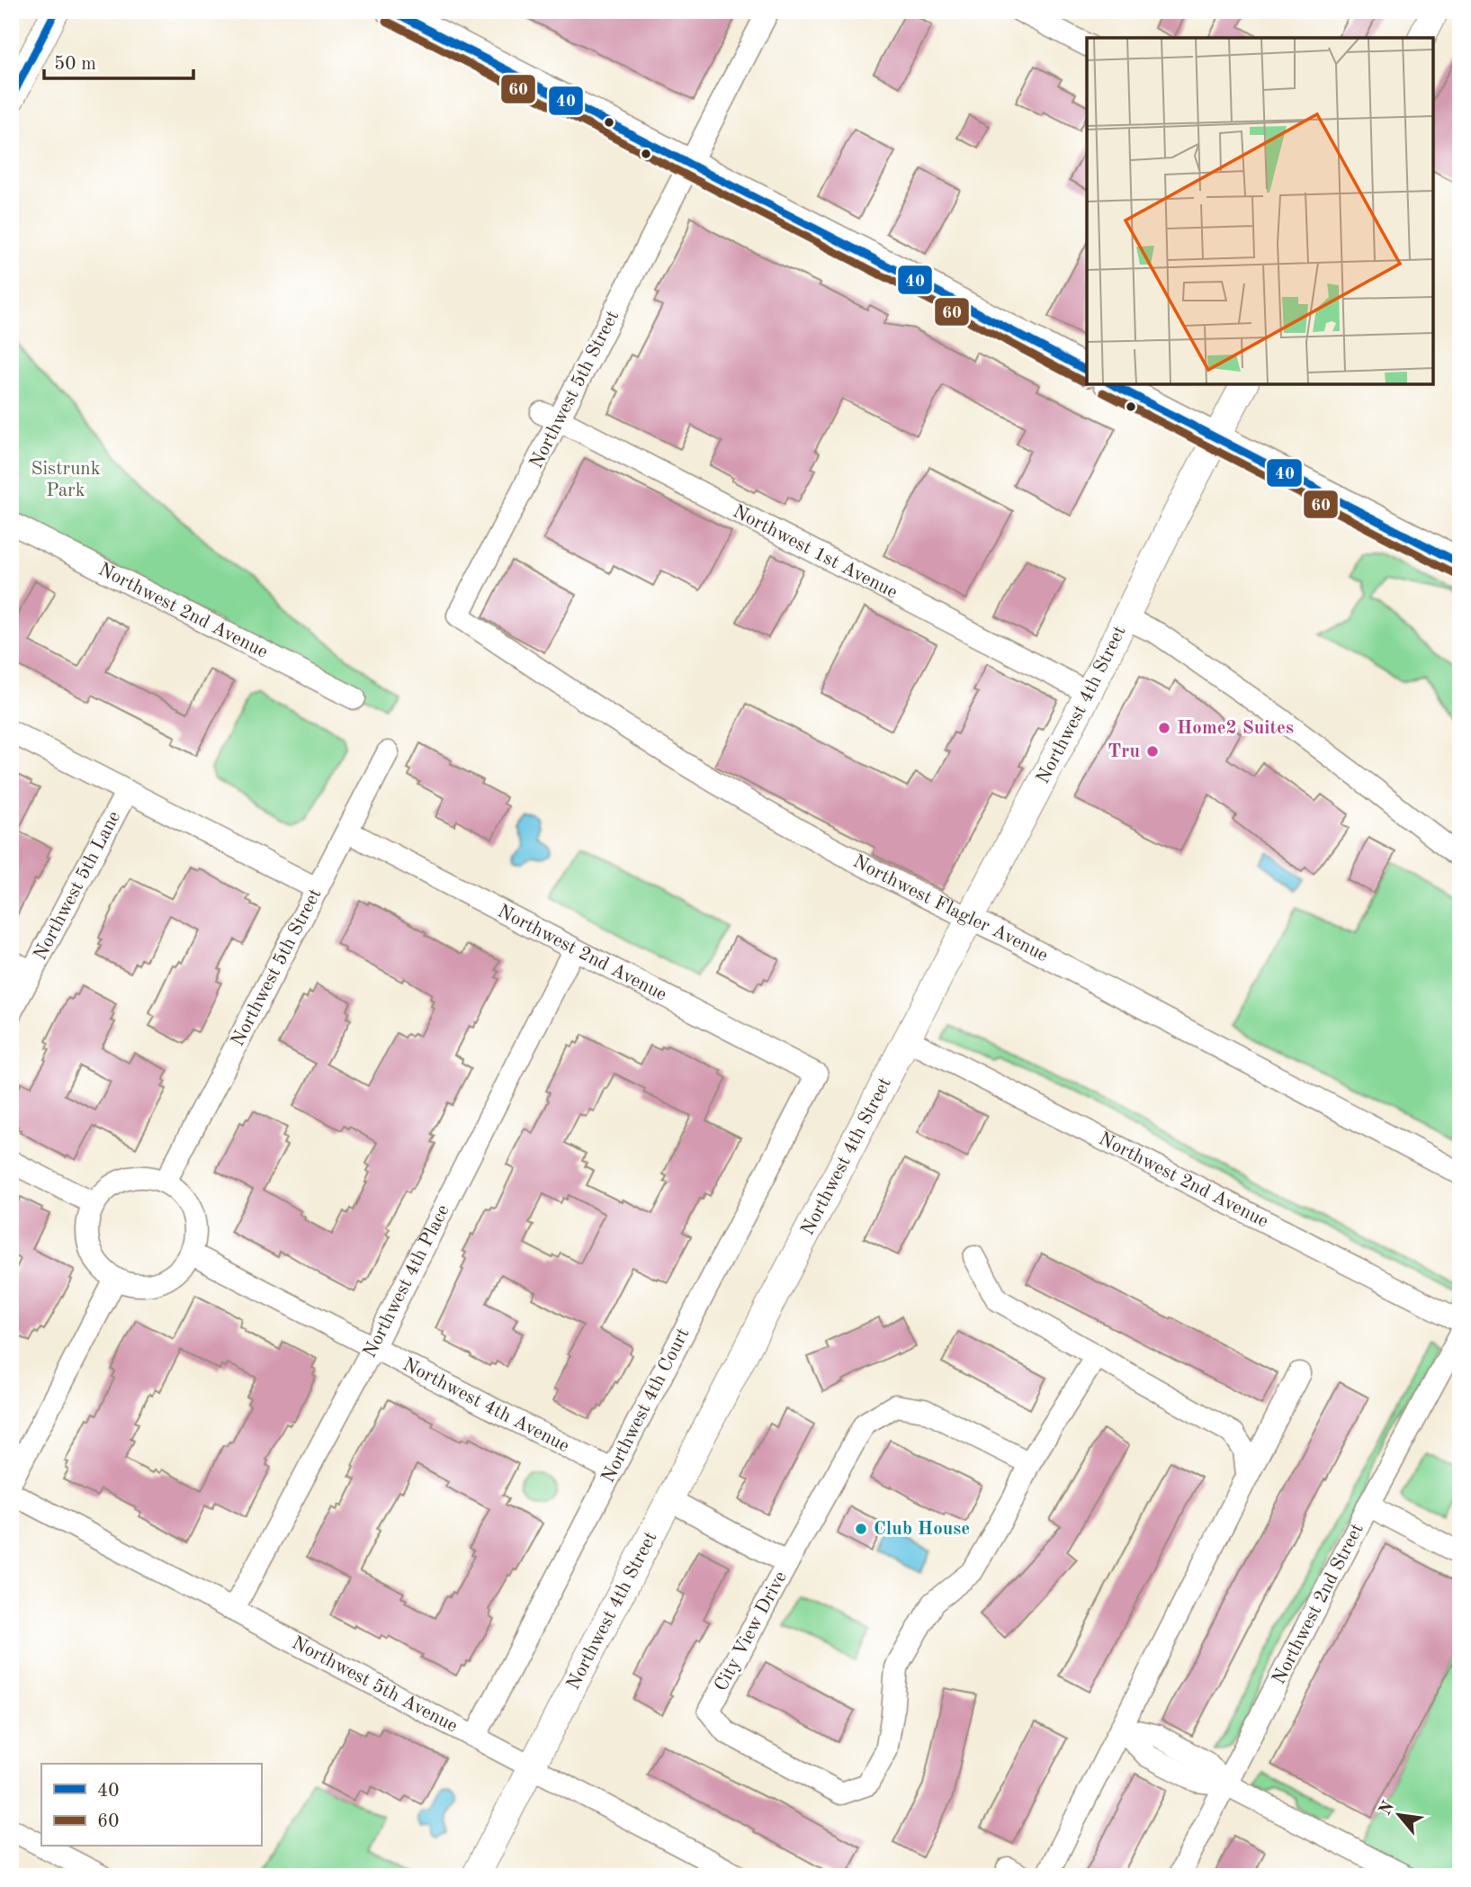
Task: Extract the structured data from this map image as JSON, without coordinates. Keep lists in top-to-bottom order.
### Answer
{
  "streets": {
    "street": [
      "Northwest 5th Street",
      "Northwest 1st Avenue",
      "Northwest 2nd Avenue",
      "Northwest 4th Street",
      "Northwest 5th Lane",
      "Northwest Flagler Avenue",
      "Northwest 4th Place",
      "Northwest 4th Avenue",
      "Northwest 4th Court",
      "Northwest 2nd Street",
      "City View Drive",
      "Northwest 5th Avenue"
    ]
  },
  "crossings": [
    ["Northwest 5th Street", "Northwest 1st Avenue"],
    ["Northwest 5th Street", "Northwest 2nd Avenue"],
    ["Northwest 5th Street", "Northwest Flagler Avenue"],
    ["Northwest 5th Street", "Northwest 4th Avenue"],
    ["Northwest 1st Avenue", "Northwest 4th Street"],
    ["Northwest 2nd Avenue", "Northwest 4th Street"],
    ["Northwest 2nd Avenue", "Northwest 4th Place"],
    ["Northwest 2nd Avenue", "Northwest 4th Court"],
    ["Northwest 4th Street", "Northwest Flagler Avenue"],
    ["Northwest 4th Street", "City View Drive"],
    ["Northwest 4th Street", "Northwest 5th Avenue"],
    ["Northwest 4th Place", "Northwest 4th Avenue"],
    ["Northwest 4th Place", "Northwest 5th Avenue"],
    ["Northwest 4th Avenue", "Northwest 4th Court"],
    ["Northwest 4th Court", "Northwest 5th Avenue"]
  ],
  "parks": ["Sistrunk Park"],
  "places": ["Home2 Suites", "Tru", "Club House"],
  "lines": ["transit line 40", "transit line 60"],
  "legend": ["40", "60"],
  "scale_bar": "50 m",
  "north": "top left"
}
